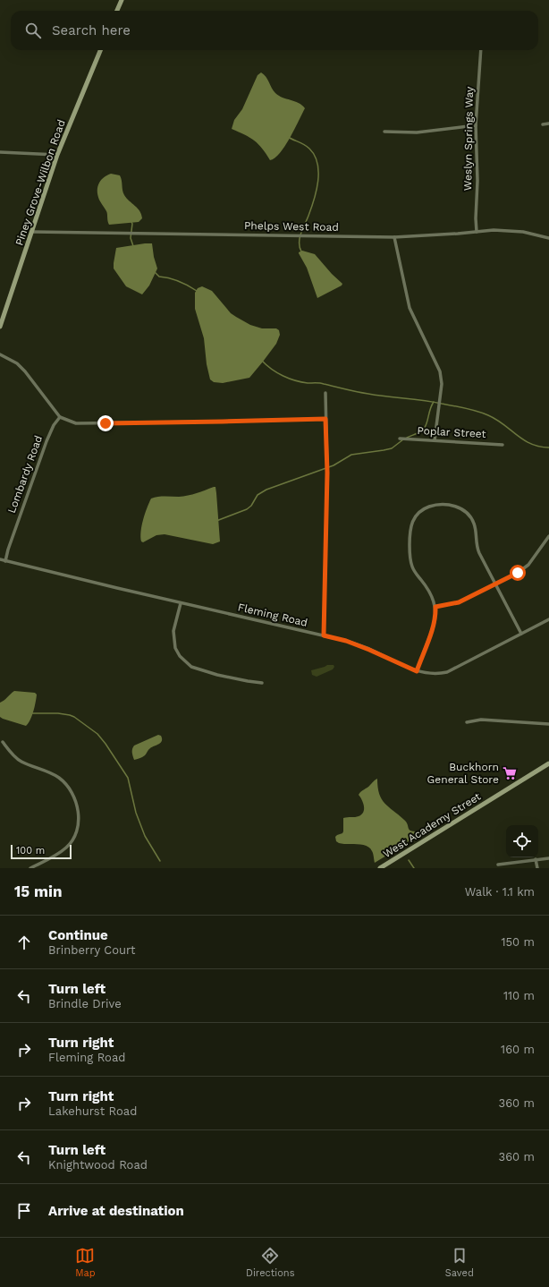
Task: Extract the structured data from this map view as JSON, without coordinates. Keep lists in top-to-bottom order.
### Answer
{
  "streets": {
    "street": [
      "Weslyn Springs Way",
      "Piney Grove-Wilbon Road",
      "Phelps West Road",
      "Poplar Street",
      "Lombardy Road",
      "Fleming Road",
      "West Academy Street"
    ]
  },
  "crossings": [
    ["Weslyn Springs Way", "Phelps West Road"],
    ["Piney Grove-Wilbon Road", "Phelps West Road"],
    ["Lombardy Road", "Fleming Road"]
  ],
  "places": {
    "supermarket": ["Buckhorn General Store"]
  },
  "scale_bar": "100 m",
  "page": {
    "search": "Search here",
    "scale": "100 m",
    "heading": ["15 min", "Walk · 1.1 km"],
    "list": [
      ["Continue", "Brinberry Court", "150 m"],
      ["Turn left", "Brindle Drive", "110 m"],
      ["Turn right", "Fleming Road", "160 m"],
      ["Turn right", "Lakehurst Road", "360 m"],
      ["Turn left", "Knightwood Road", "360 m"],
      "Arrive at destination"
    ],
    "nav": ["Map", "Directions", "Saved"]
  }
}
